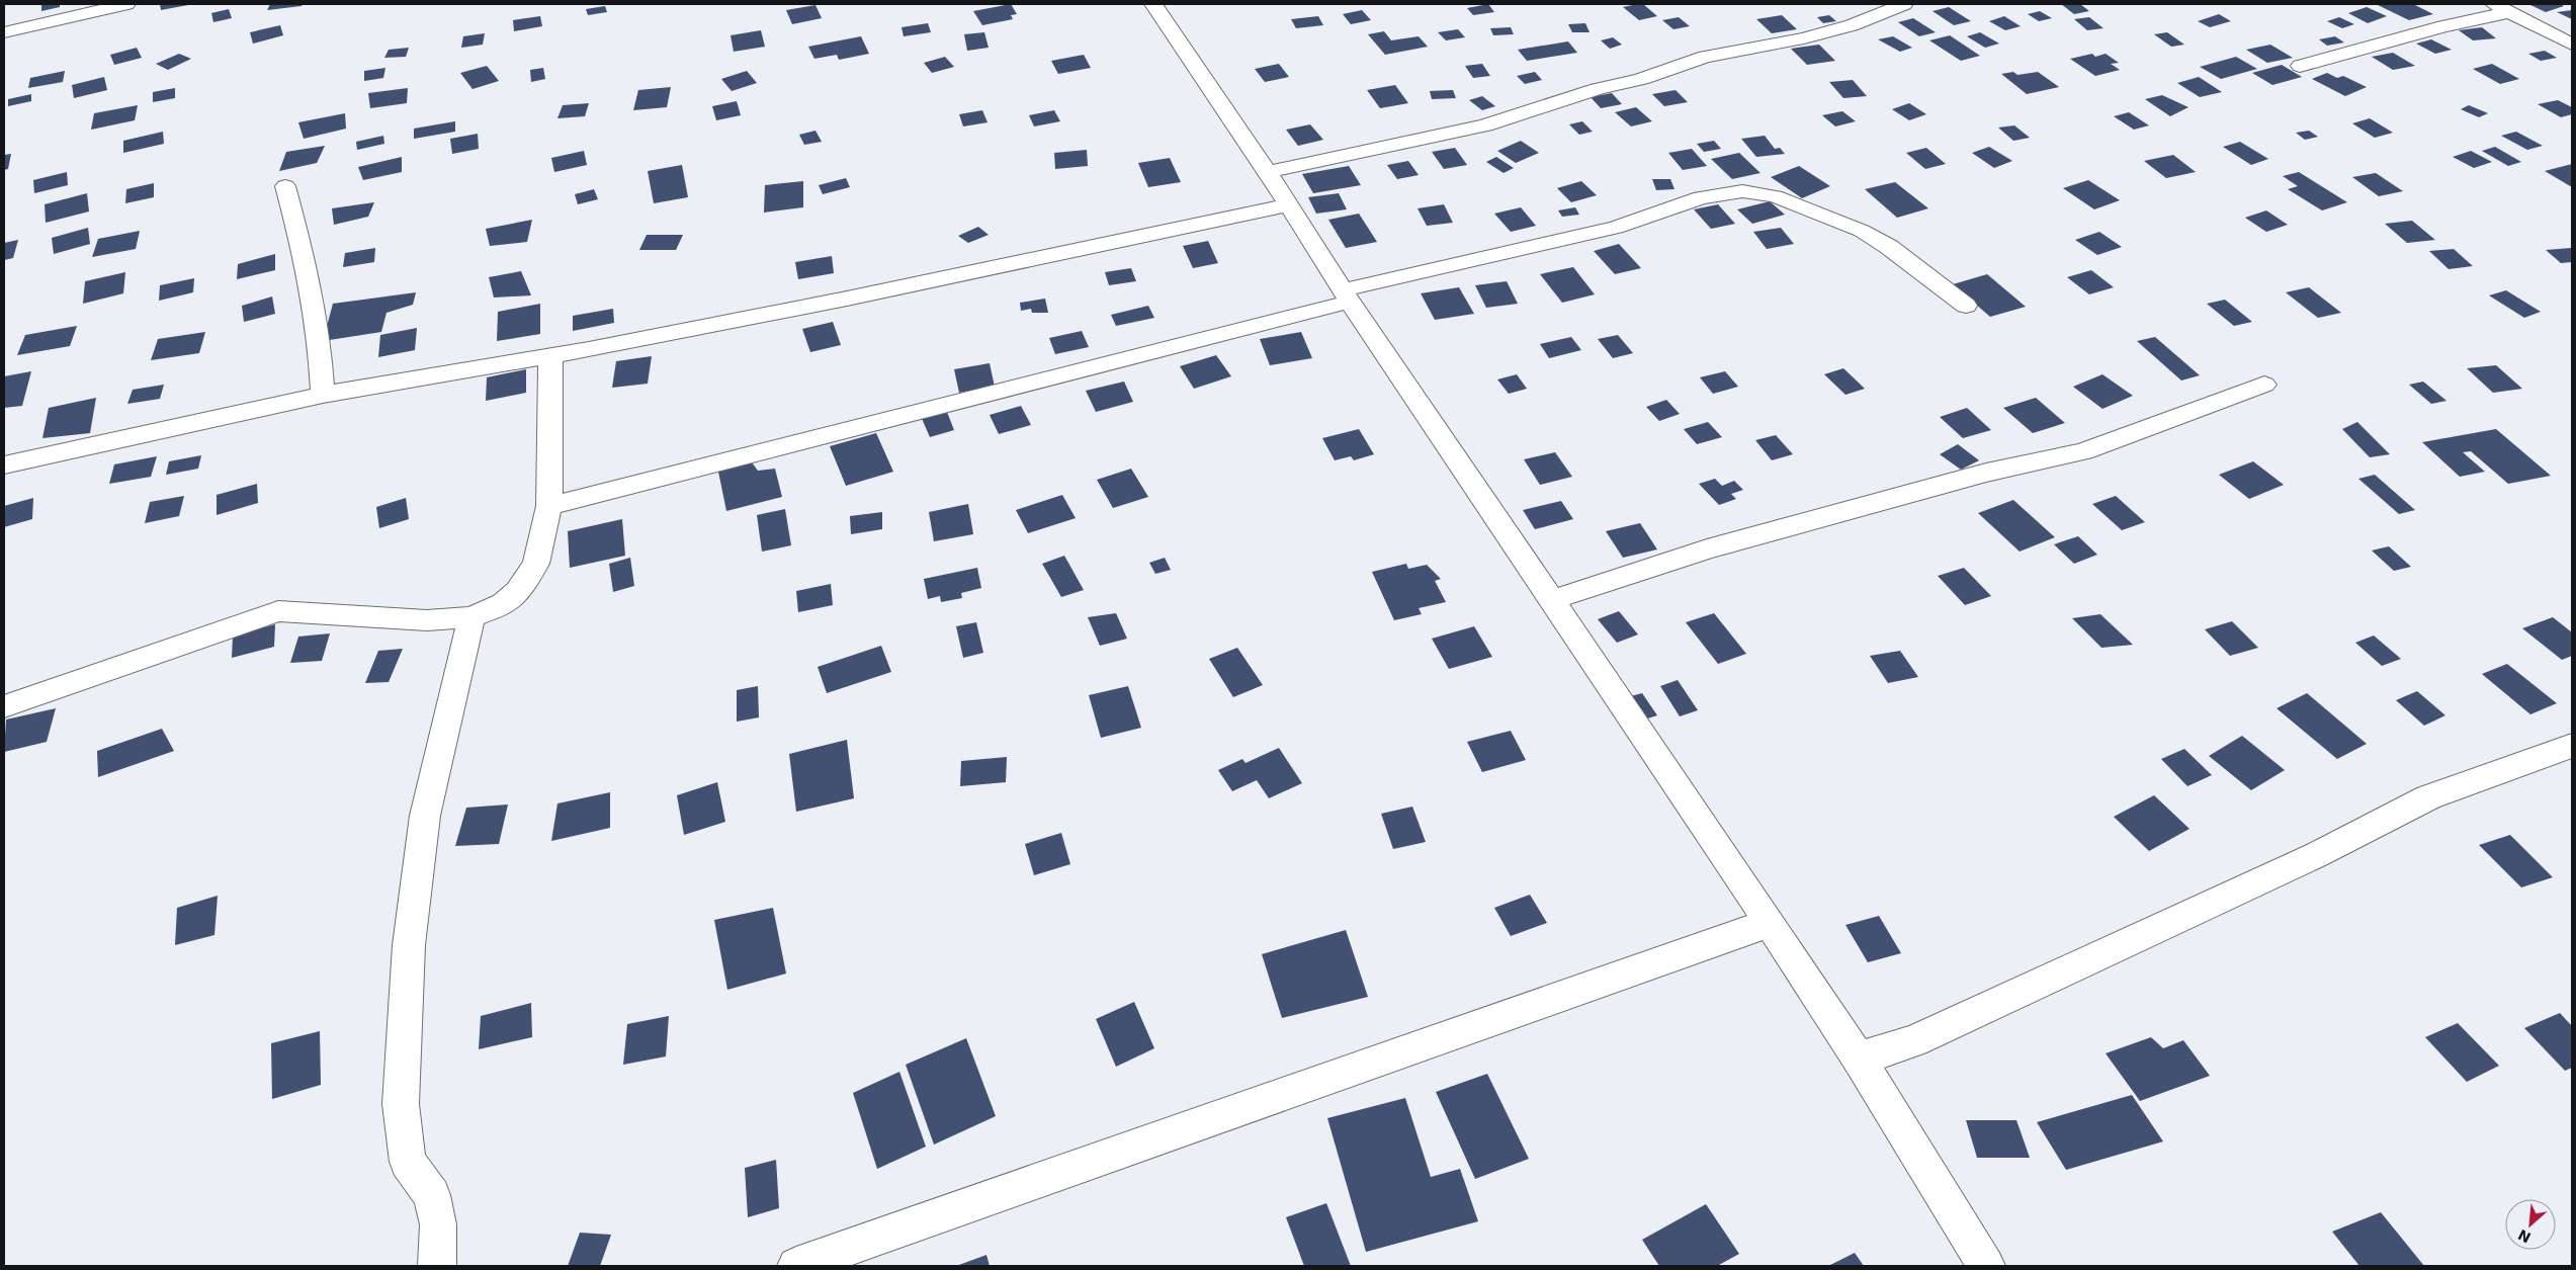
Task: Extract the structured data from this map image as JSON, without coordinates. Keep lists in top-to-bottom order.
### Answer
{
  "north": "bottom left"
}
